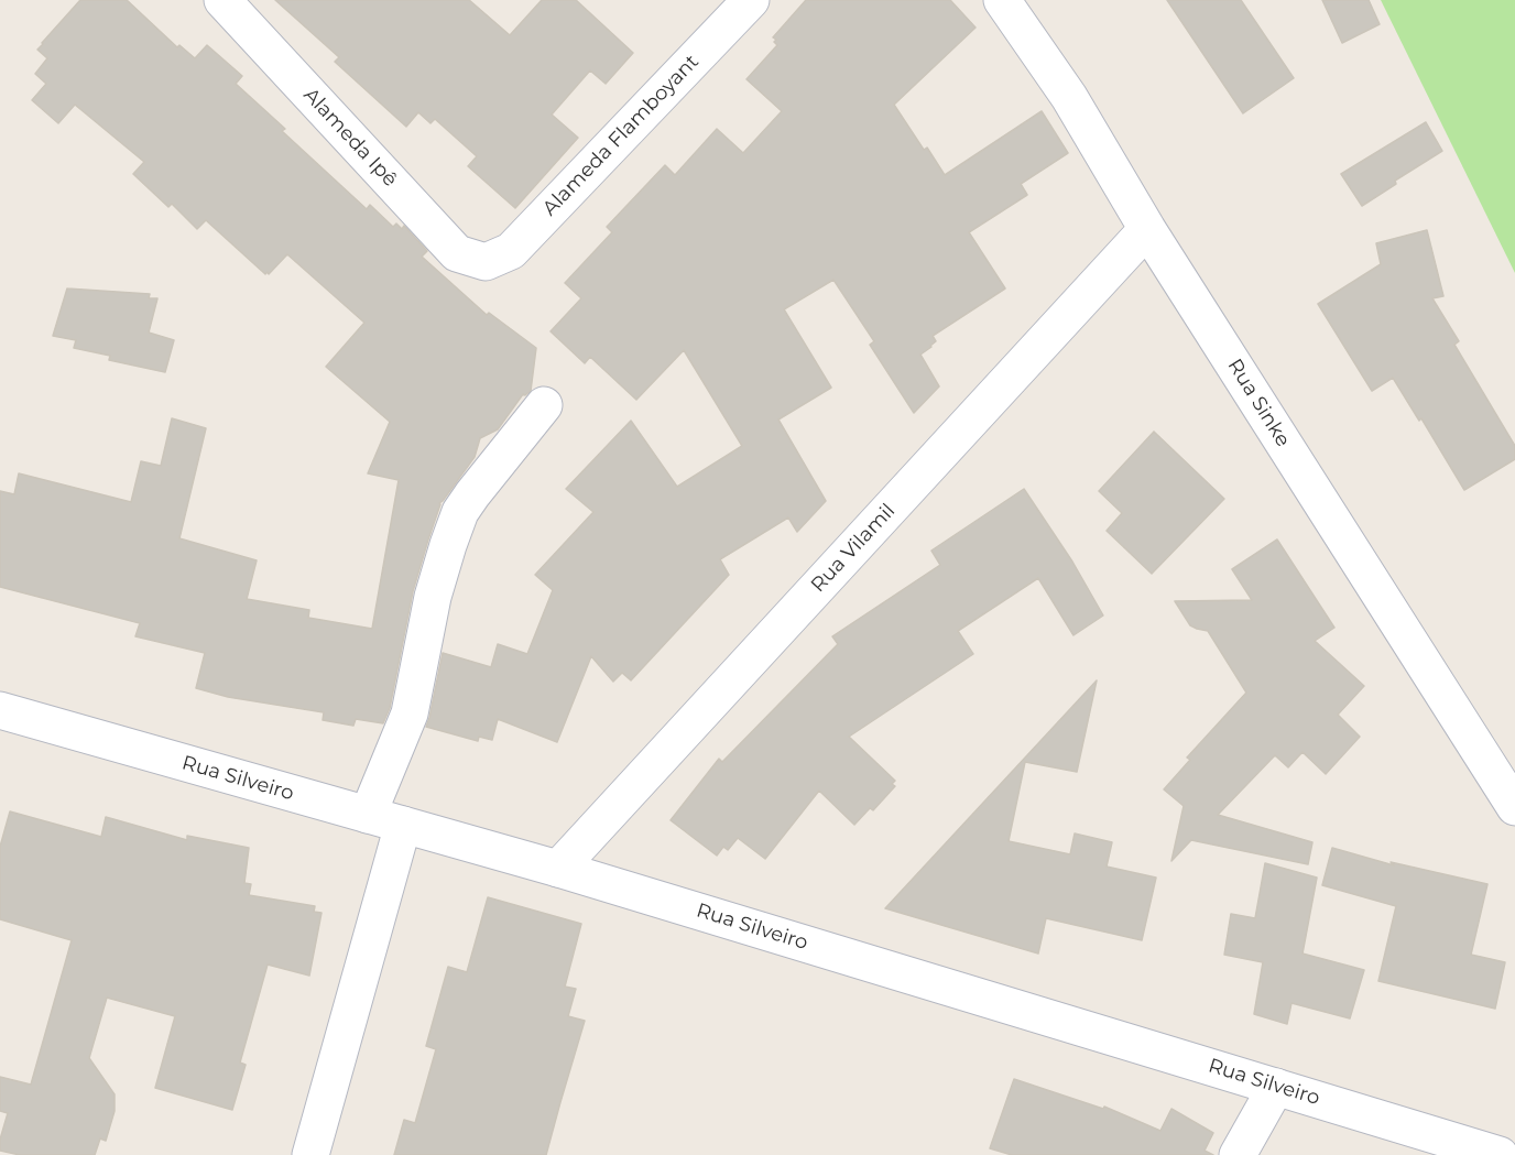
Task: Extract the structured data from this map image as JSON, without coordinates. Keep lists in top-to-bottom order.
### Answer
{
  "streets": {
    "street": [
      "Alameda Flamboyant",
      "Alameda Ipê",
      "Rua Sinke",
      "Rua Vilamil",
      "Rua Silveiro"
    ]
  },
  "crossings": [
    ["Alameda Flamboyant", "Alameda Ipê"],
    ["Rua Sinke", "Rua Vilamil"],
    ["Rua Vilamil", "Rua Silveiro"]
  ]
}
